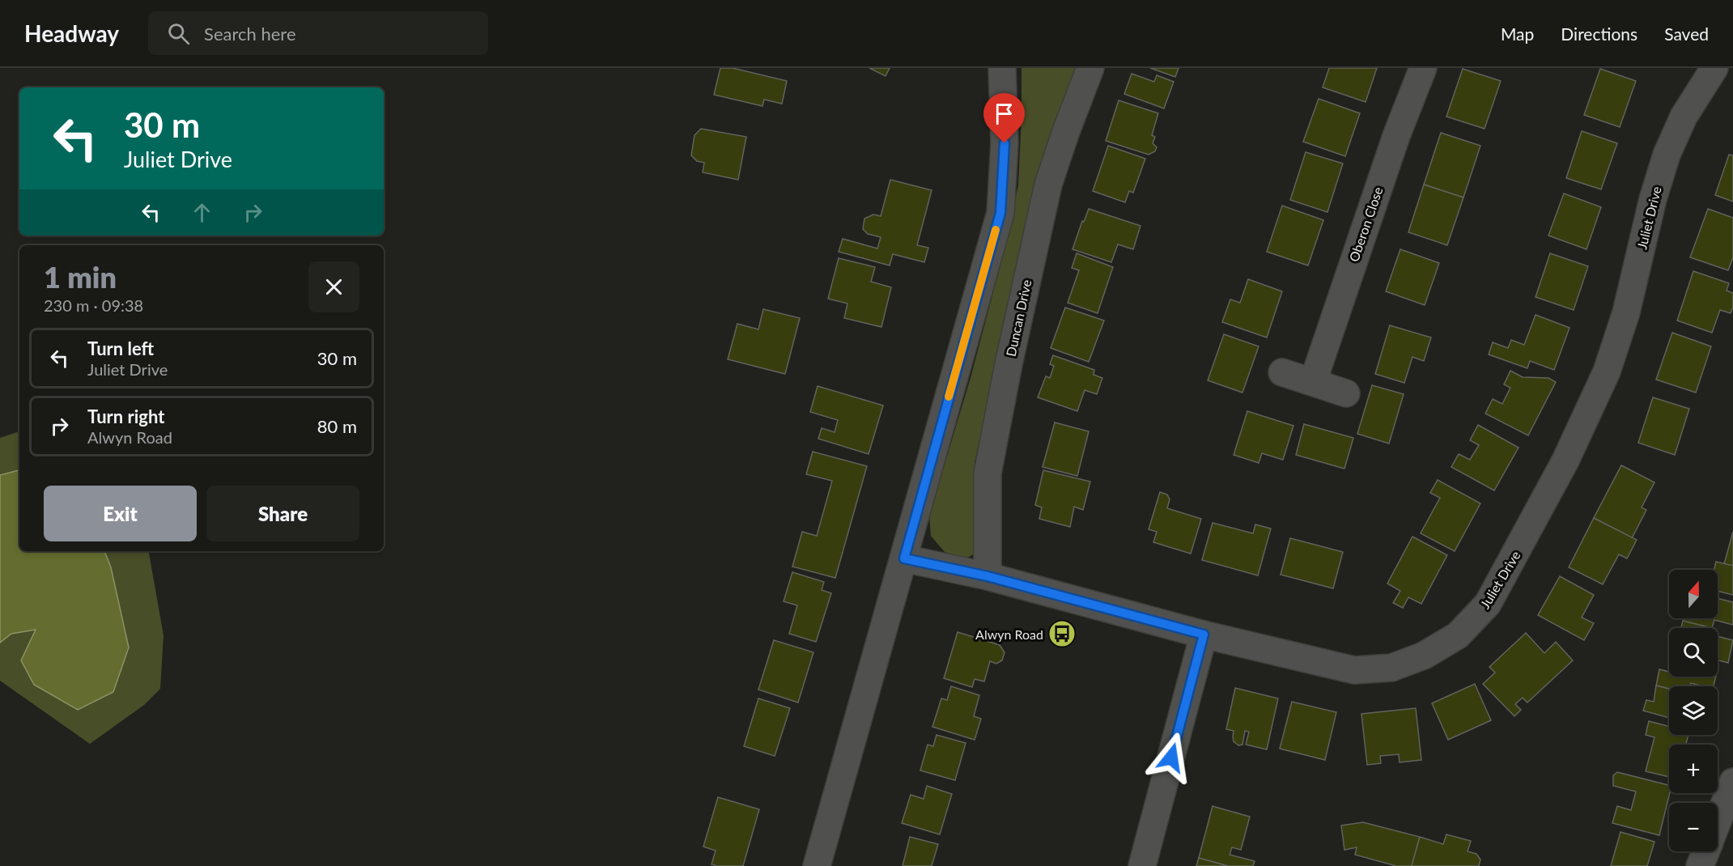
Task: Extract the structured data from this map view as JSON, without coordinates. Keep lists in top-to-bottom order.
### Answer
{
  "streets": {
    "street": ["Juliet Drive", "Oberon Close", "Duncan Drive"]
  },
  "crossings": [
    ["Juliet Drive", "Duncan Drive"]
  ],
  "places": {
    "bus stop": ["Alwyn Road"]
  },
  "north": "top",
  "page": {
    "header": "Headway",
    "search": "Search here",
    "nav": ["Map", "Directions", "Saved"],
    "turn": ["30 m", "Juliet Drive"],
    "heading": ["1 min", "230 m · 09:38"],
    "list": [
      {
        "name": "Turn left",
        "note": "Juliet Drive",
        "value": "30 m"
      },
      {
        "name": "Turn right",
        "note": "Alwyn Road",
        "value": "80 m"
      }
    ],
    "buttons": ["Exit", "Share"],
    "map_buttons": ["+", "−"]
  }
}
